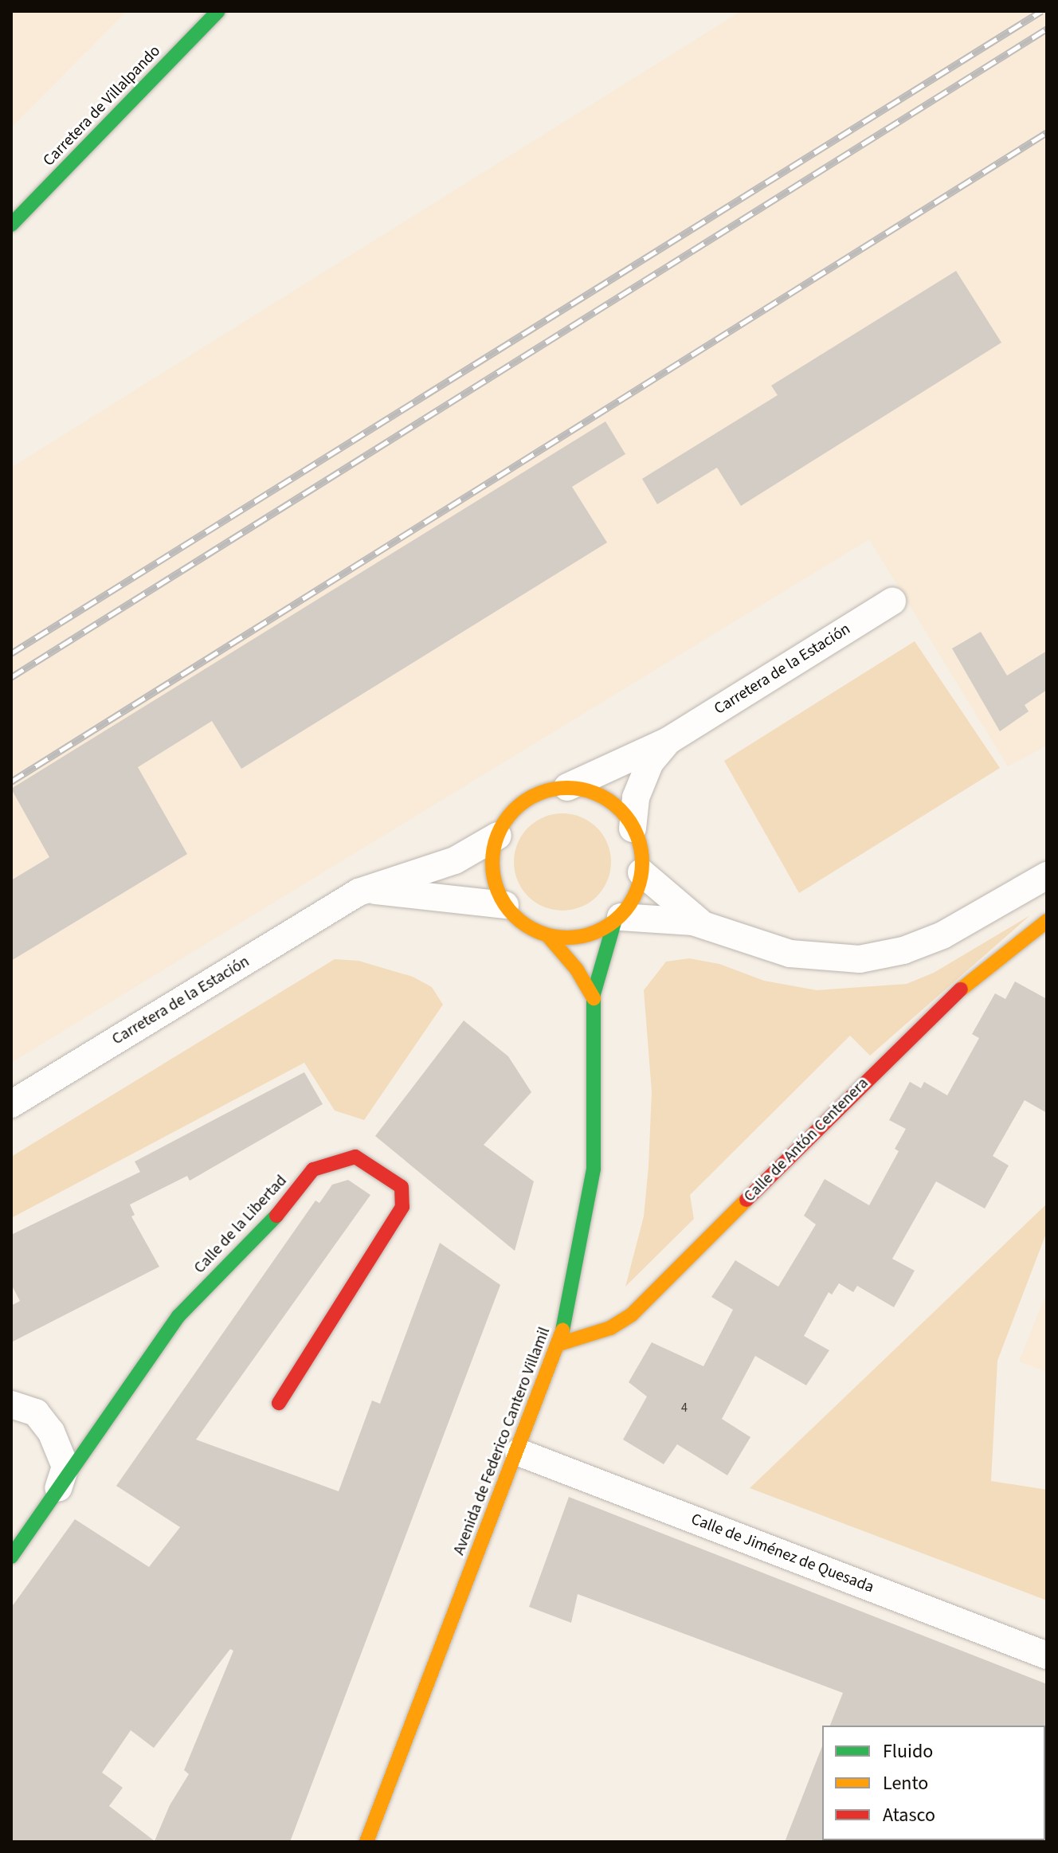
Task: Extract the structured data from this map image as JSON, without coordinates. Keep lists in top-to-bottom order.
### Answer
{
  "streets": {
    "street": [
      "Carretera de Villalpando",
      "Carretera de la Estación",
      "Calle de Antón Centenera",
      "Calle de la Libertad",
      "Avenida de Federico Cantero Villamil",
      "Calle de Jiménez de Quesada"
    ]
  },
  "crossings": [
    ["Carretera de la Estación", "Avenida de Federico Cantero Villamil"],
    ["Calle de Antón Centenera", "Avenida de Federico Cantero Villamil"],
    ["Avenida de Federico Cantero Villamil", "Calle de Jiménez de Quesada"]
  ],
  "house_numbers": ["4"],
  "legend": ["Fluido", "Lento", "Atasco"]
}
